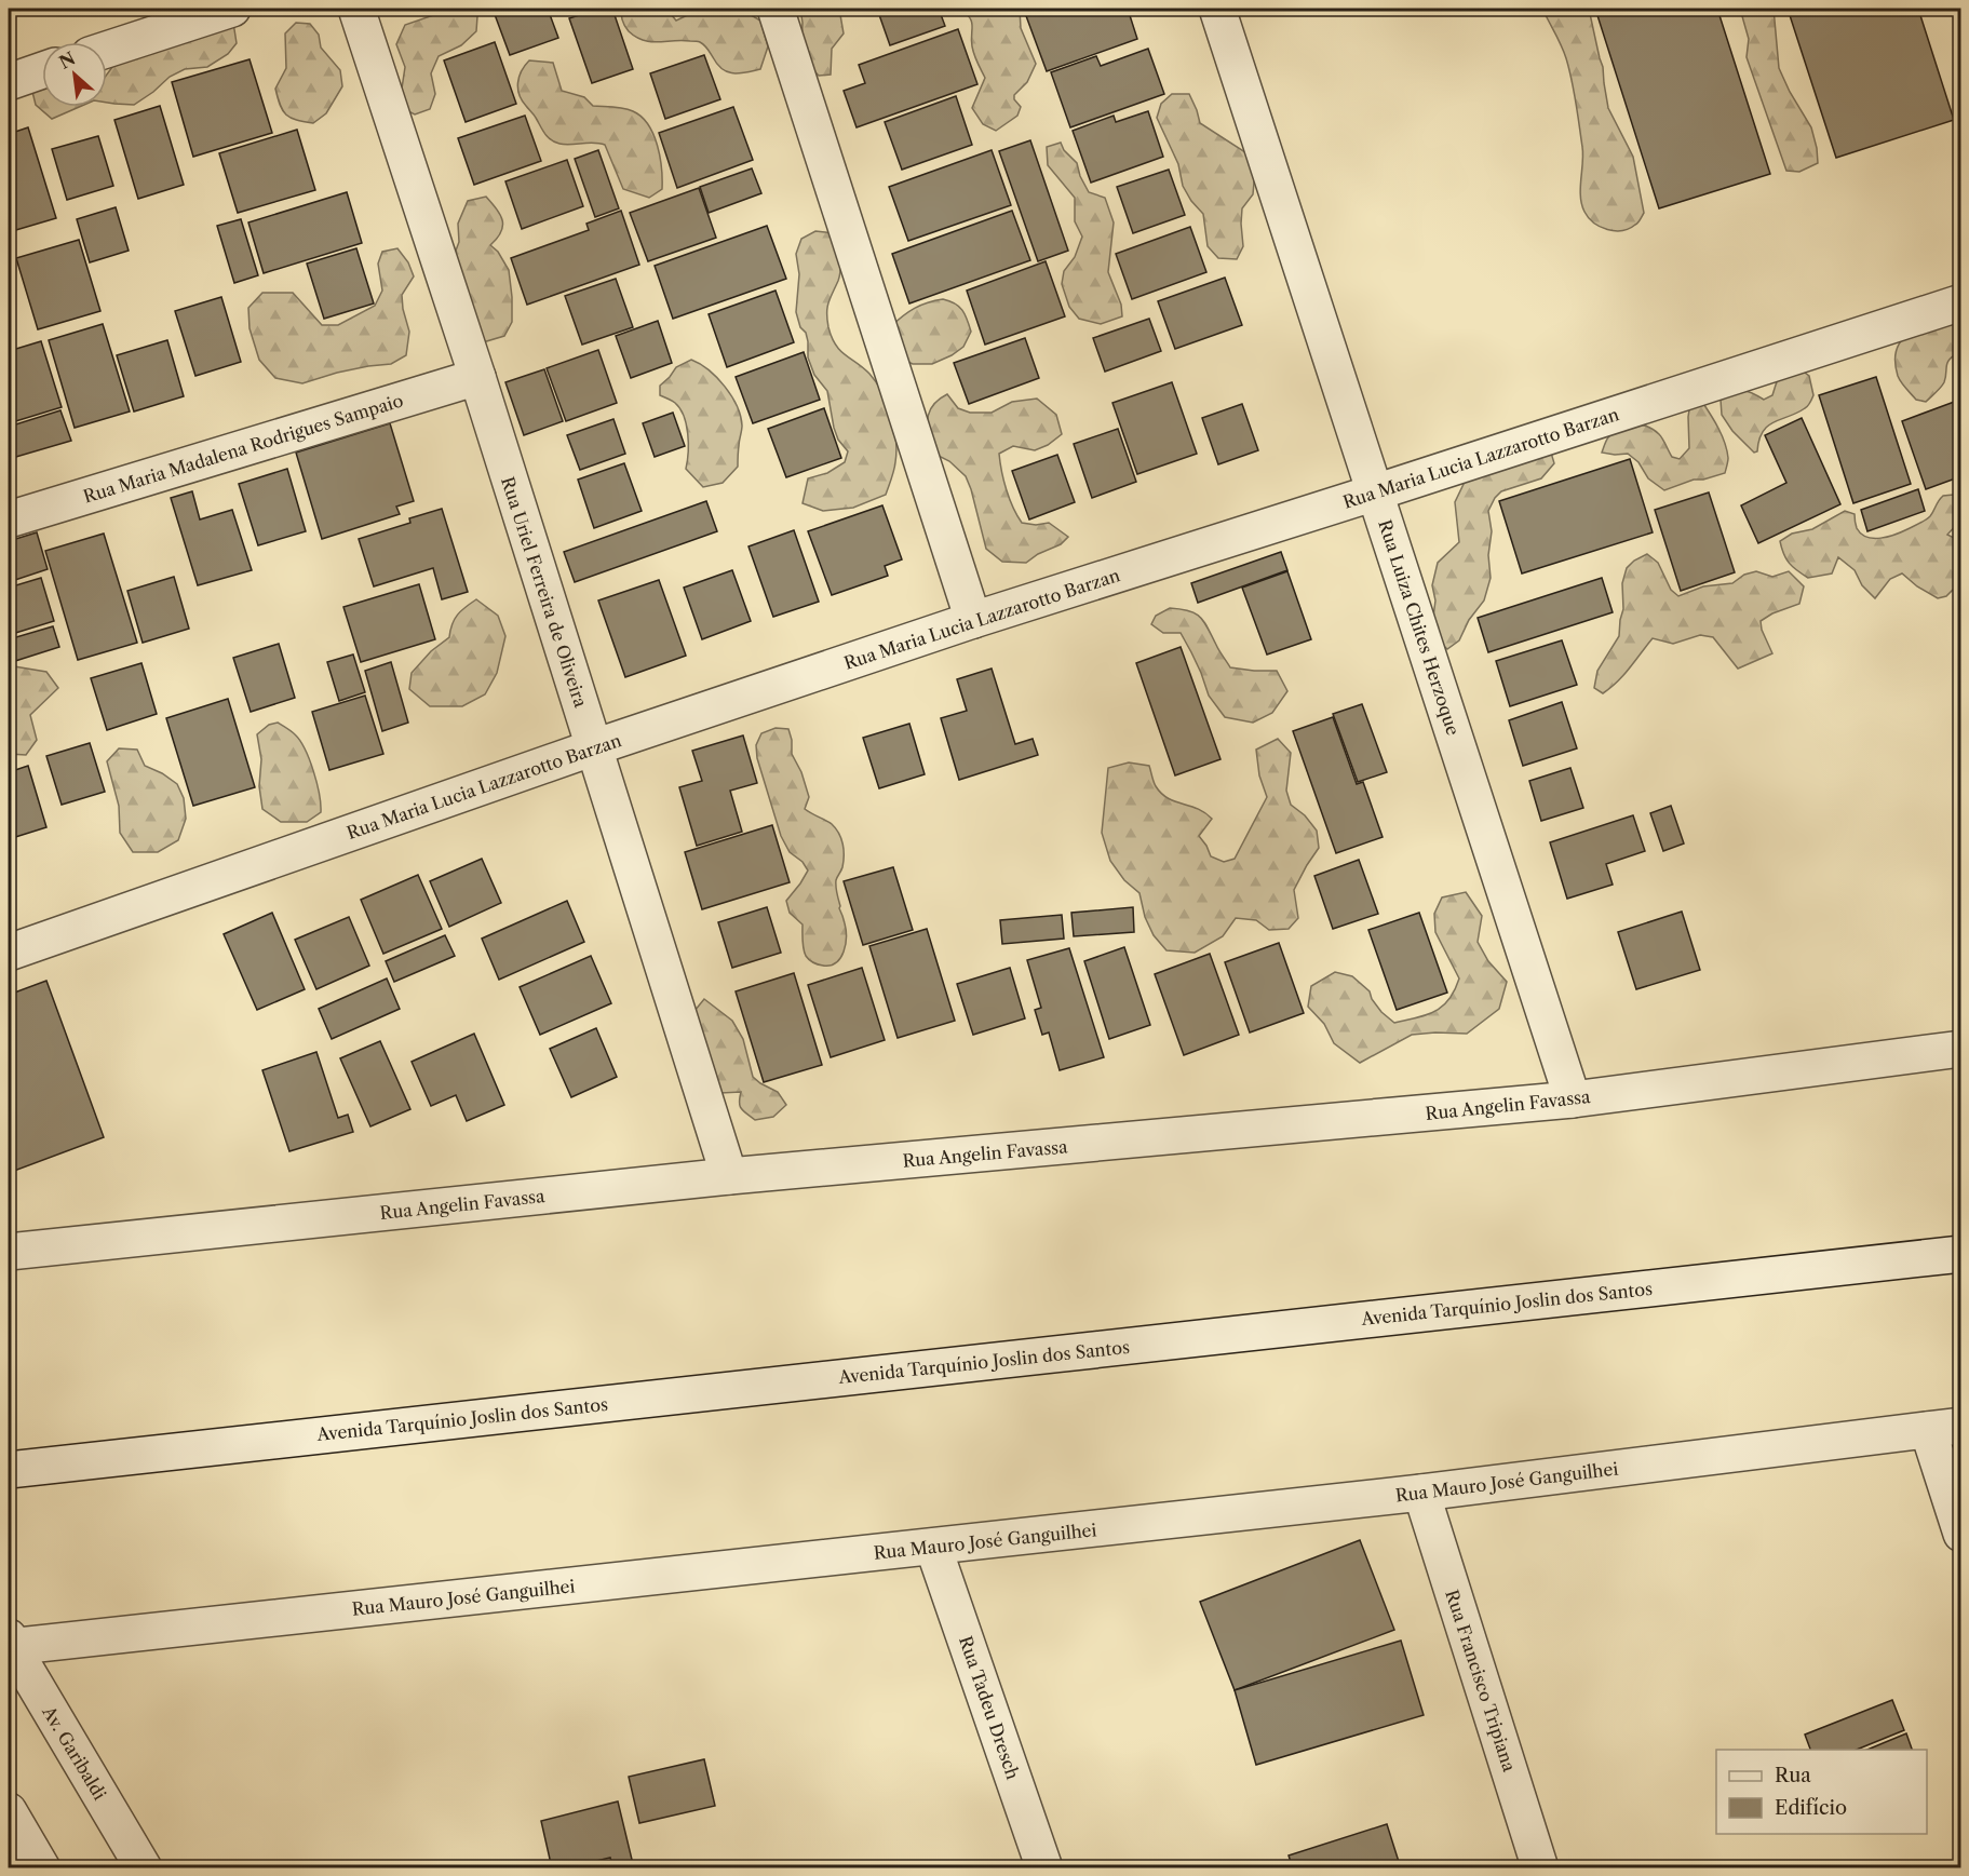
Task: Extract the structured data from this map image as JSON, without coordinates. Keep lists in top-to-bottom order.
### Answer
{
  "streets": {
    "street": [
      "Rua Maria Madalena Rodrigues Sampaio",
      "Rua Maria Lucia Lazzarotto Barzan",
      "Rua Uriel Ferreira de Oliveira",
      "Rua Luiza Chites Herzoque",
      "Rua Angelin Favassa",
      "Avenida Tarquínio Joslin dos Santos",
      "Rua Mauro José Ganguilhei",
      "Rua Francisco Tripiana",
      "Rua Tadeu Dresch",
      "Av. Garibaldi"
    ]
  },
  "crossings": [
    ["Rua Maria Madalena Rodrigues Sampaio", "Rua Uriel Ferreira de Oliveira"],
    ["Rua Maria Lucia Lazzarotto Barzan", "Rua Uriel Ferreira de Oliveira"],
    ["Rua Maria Lucia Lazzarotto Barzan", "Rua Luiza Chites Herzoque"],
    ["Rua Uriel Ferreira de Oliveira", "Rua Angelin Favassa"],
    ["Rua Luiza Chites Herzoque", "Rua Angelin Favassa"],
    ["Rua Mauro José Ganguilhei", "Rua Francisco Tripiana"],
    ["Rua Mauro José Ganguilhei", "Rua Tadeu Dresch"],
    ["Rua Mauro José Ganguilhei", "Av. Garibaldi"]
  ],
  "legend": ["Rua", "Edifício"],
  "north": "top left"
}
